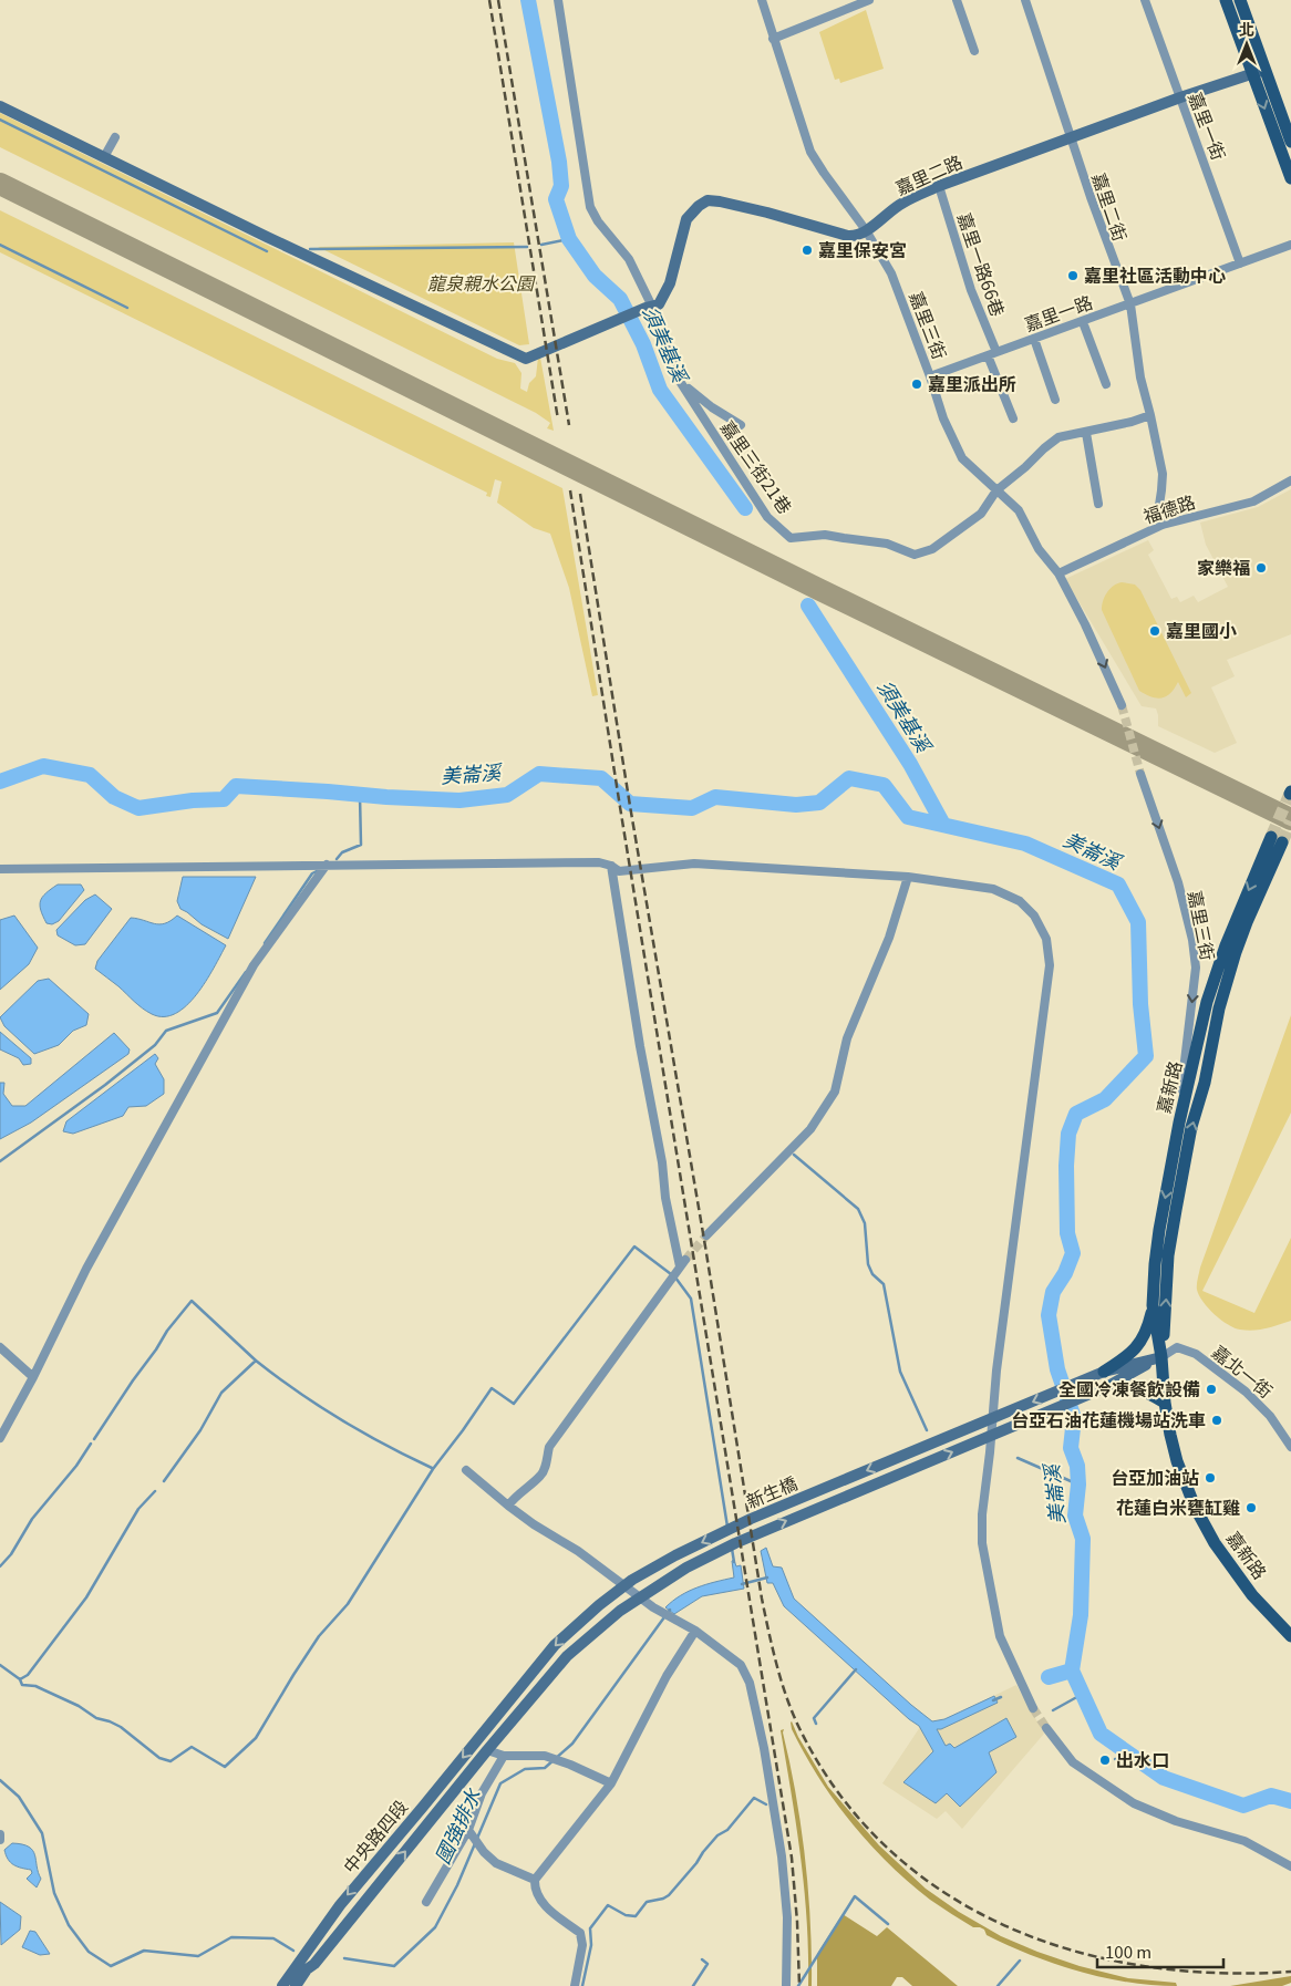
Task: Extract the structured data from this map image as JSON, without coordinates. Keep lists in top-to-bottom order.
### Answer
{
  "streets": {
    "main road": ["嘉新路"],
    "street": [
      "嘉里一街",
      "嘉里二路",
      "嘉里二街",
      "嘉里一路66巷",
      "嘉里一路",
      "嘉里三街",
      "嘉里三街21巷",
      "福德路",
      "嘉北一街",
      "新生橋",
      "中央路四段"
    ]
  },
  "crossings": [
    ["嘉里一街", "嘉里二路"],
    ["嘉里一街", "嘉里一路"],
    ["嘉里二路", "嘉里二街"],
    ["嘉里二路", "嘉里一路66巷"],
    ["嘉里二路", "嘉里三街"],
    ["嘉里二街", "嘉里一路"],
    ["嘉里二街", "嘉里三街21巷"],
    ["嘉里二街", "福德路"],
    ["嘉里一路66巷", "嘉里一路"],
    ["嘉里一路", "嘉里三街"],
    ["嘉里三街", "嘉里三街21巷"],
    ["嘉里三街", "福德路"],
    ["嘉里三街", "嘉新路"],
    ["嘉新路", "嘉北一街"],
    ["新生橋", "中央路四段"]
  ],
  "one_way": ["嘉里三街"],
  "water": ["須美基溪", "美崙溪", "國強排水"],
  "parks": ["龍泉親水公園"],
  "places": [
    "嘉里保安宮",
    "嘉里社區活動中心",
    "嘉里派出所",
    "家樂福",
    "嘉里國小",
    "全國冷凍餐飲設備",
    "台亞石油花蓮機場站洗車",
    "台亞加油站",
    "花蓮白米甕缸雞",
    "出水口"
  ],
  "scale_bar": "100 m",
  "north": "top"
}
